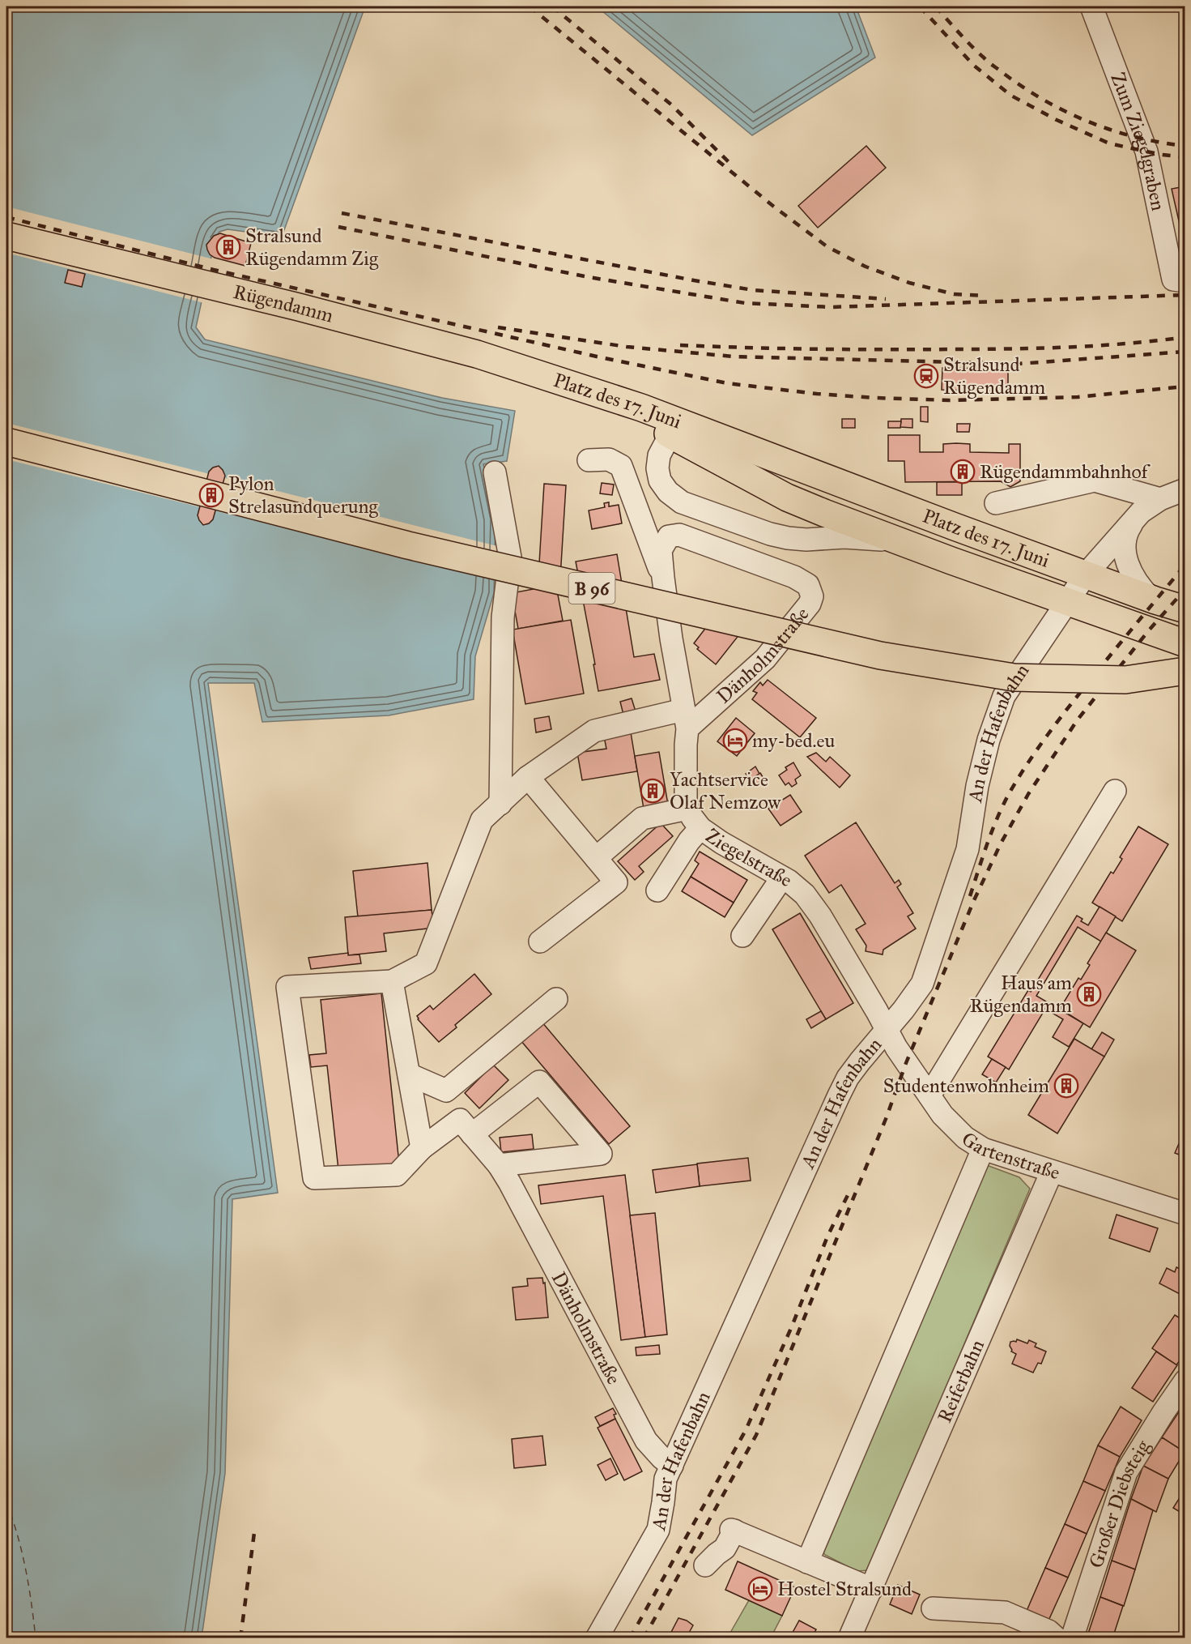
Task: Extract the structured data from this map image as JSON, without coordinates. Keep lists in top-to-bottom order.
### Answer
{
  "streets": {
    "main road": ["Rügendamm", "Platz des 17. Juni", "B 96"],
    "street": [
      "Zum Ziegelgraben",
      "Dänholmstraße",
      "An der Hafenbahn",
      "Ziegelstraße",
      "Gartenstraße",
      "Reiferbahn",
      "Großer Diebsteig"
    ]
  },
  "crossings": [
    ["Rügendamm", "Platz des 17. Juni"],
    ["Platz des 17. Juni", "An der Hafenbahn"],
    ["Dänholmstraße", "An der Hafenbahn"],
    ["Dänholmstraße", "Ziegelstraße"],
    ["An der Hafenbahn", "Ziegelstraße"],
    ["An der Hafenbahn", "Gartenstraße"],
    ["Ziegelstraße", "Gartenstraße"],
    ["Gartenstraße", "Reiferbahn"]
  ],
  "places": {
    "building": [
      "Stralsund Rügendamm Zig",
      "Rügendammbahnhof",
      "Pylon Strelasundquerung",
      "Yachtservice Olaf Nemzow",
      "Haus am Rügendamm",
      "Studentenwohnheim"
    ],
    "station": ["Stralsund Rügendamm"],
    "hotel": ["my-bed.eu", "Hostel Stralsund"]
  }
}
